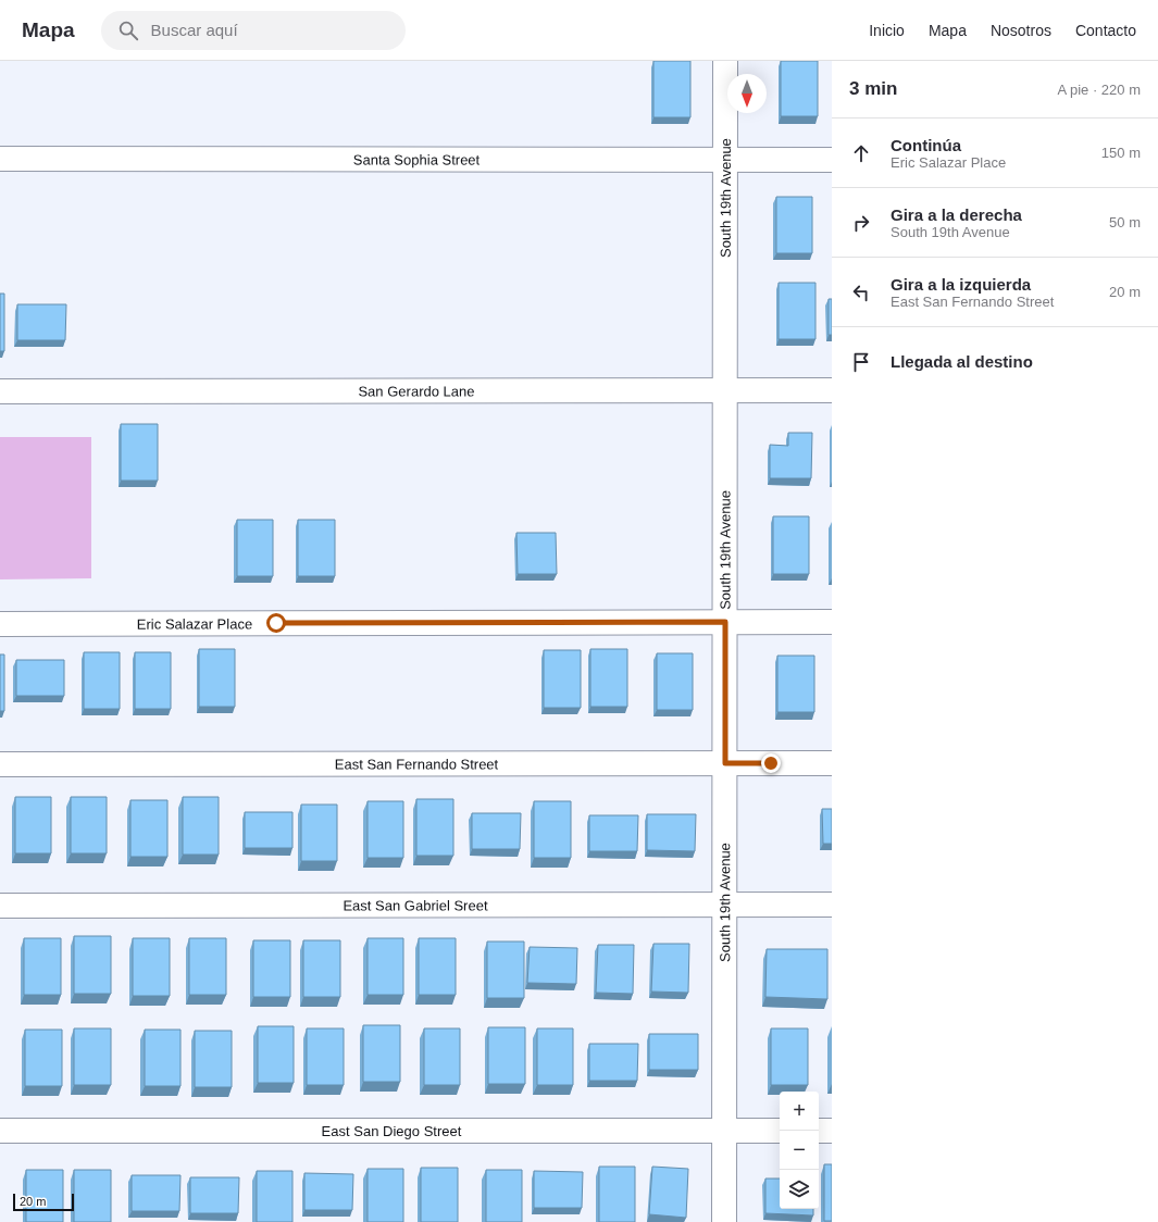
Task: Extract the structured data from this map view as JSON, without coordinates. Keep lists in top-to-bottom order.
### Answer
{
  "streets": {
    "street": [
      "Santa Sophia Street",
      "South 19th Avenue",
      "San Gerardo Lane",
      "Eric Salazar Place",
      "East San Fernando Street",
      "East San Gabriel Sreet",
      "East San Diego Street"
    ]
  },
  "crossings": [
    ["Santa Sophia Street", "South 19th Avenue"],
    ["South 19th Avenue", "San Gerardo Lane"],
    ["South 19th Avenue", "Eric Salazar Place"],
    ["South 19th Avenue", "East San Fernando Street"],
    ["South 19th Avenue", "East San Gabriel Sreet"],
    ["South 19th Avenue", "East San Diego Street"]
  ],
  "scale_bar": "20 m",
  "north": "bottom",
  "page": {
    "header": "Mapa",
    "search": "Buscar aquí",
    "nav": [
      "Inicio",
      "Mapa",
      "Nosotros",
      "Contacto"
    ],
    "heading": ["3 min", "A pie · 220 m"],
    "list": [
      ["Continúa", "Eric Salazar Place", "150 m"],
      ["Gira a la derecha", "South 19th Avenue", "50 m"],
      ["Gira a la izquierda", "East San Fernando Street", "20 m"],
      "Llegada al destino"
    ],
    "map_buttons": ["+", "−"],
    "scale": "20 m"
  }
}
